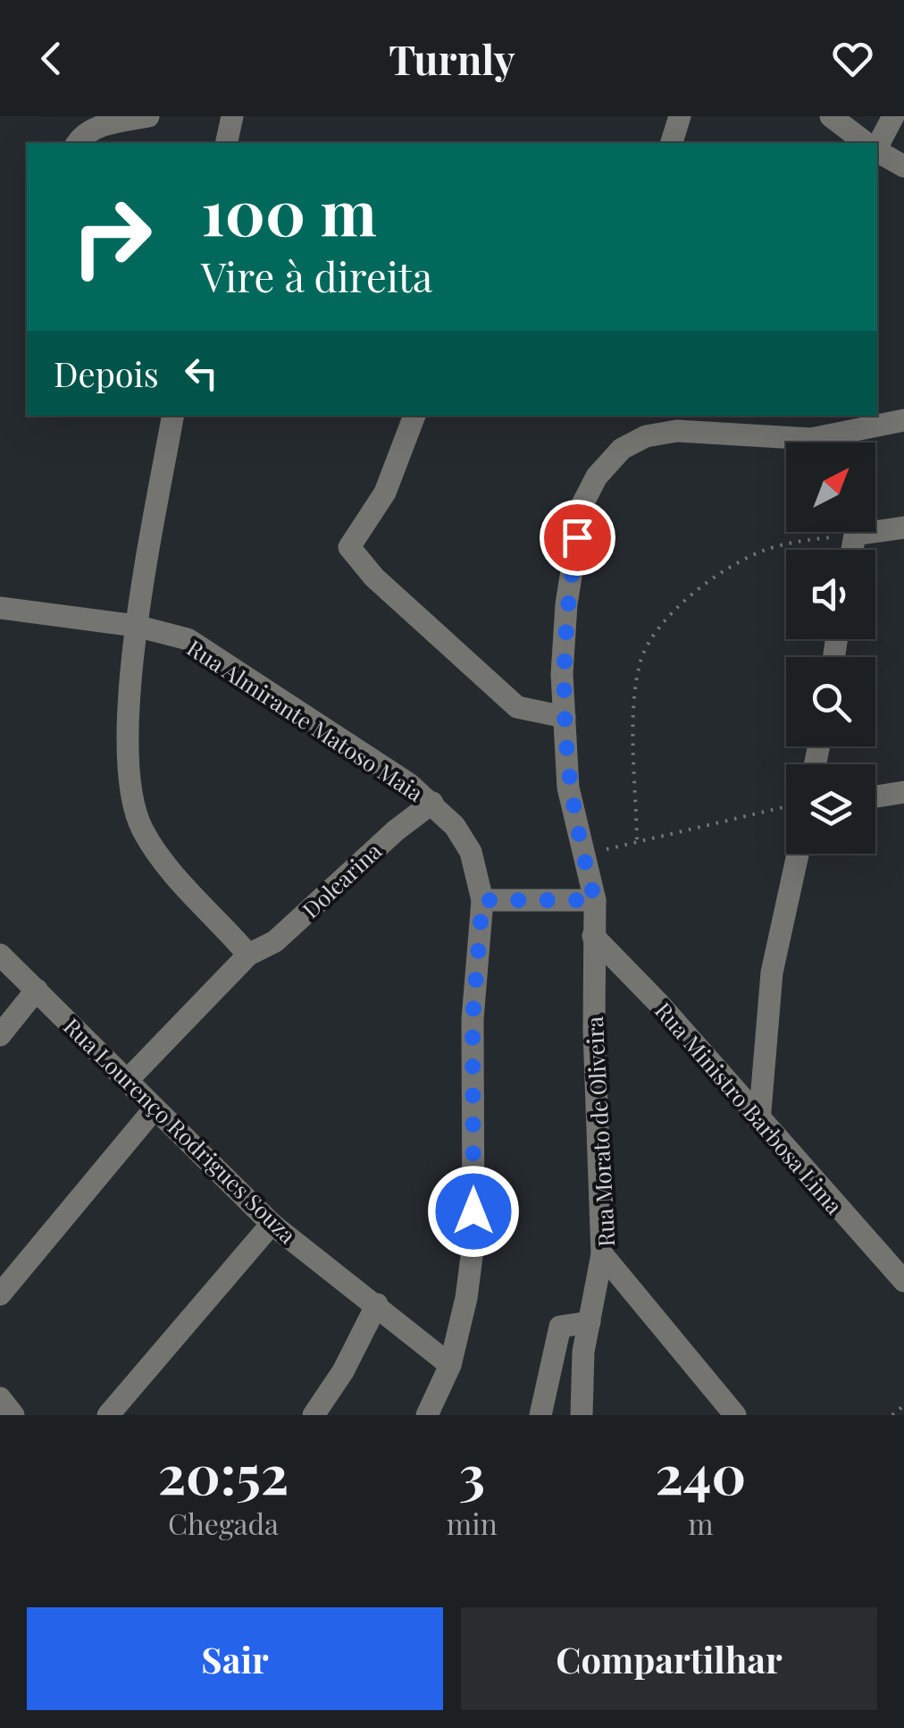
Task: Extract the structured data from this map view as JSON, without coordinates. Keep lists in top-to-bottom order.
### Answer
{
  "streets": {
    "street": [
      "Rua Almirante Matoso Maia",
      "Dolearina",
      "Rua Ministro Barbosa Lima",
      "Rua Lourenço Rodrigues Souza",
      "Rua Morato de Oliveira"
    ]
  },
  "crossings": [
    ["Rua Almirante Matoso Maia", "Dolearina"],
    ["Rua Almirante Matoso Maia", "Rua Lourenço Rodrigues Souza"],
    ["Dolearina", "Rua Lourenço Rodrigues Souza"],
    ["Rua Ministro Barbosa Lima", "Rua Morato de Oliveira"]
  ],
  "north": "top right",
  "page": {
    "header": "Turnly",
    "turn": ["100 m", "Vire à direita"],
    "then": "Depois",
    "eta": [
      "20:52",
      "Chegada",
      "3",
      "min",
      "240",
      "m"
    ],
    "buttons": ["Sair", "Compartilhar"]
  }
}
